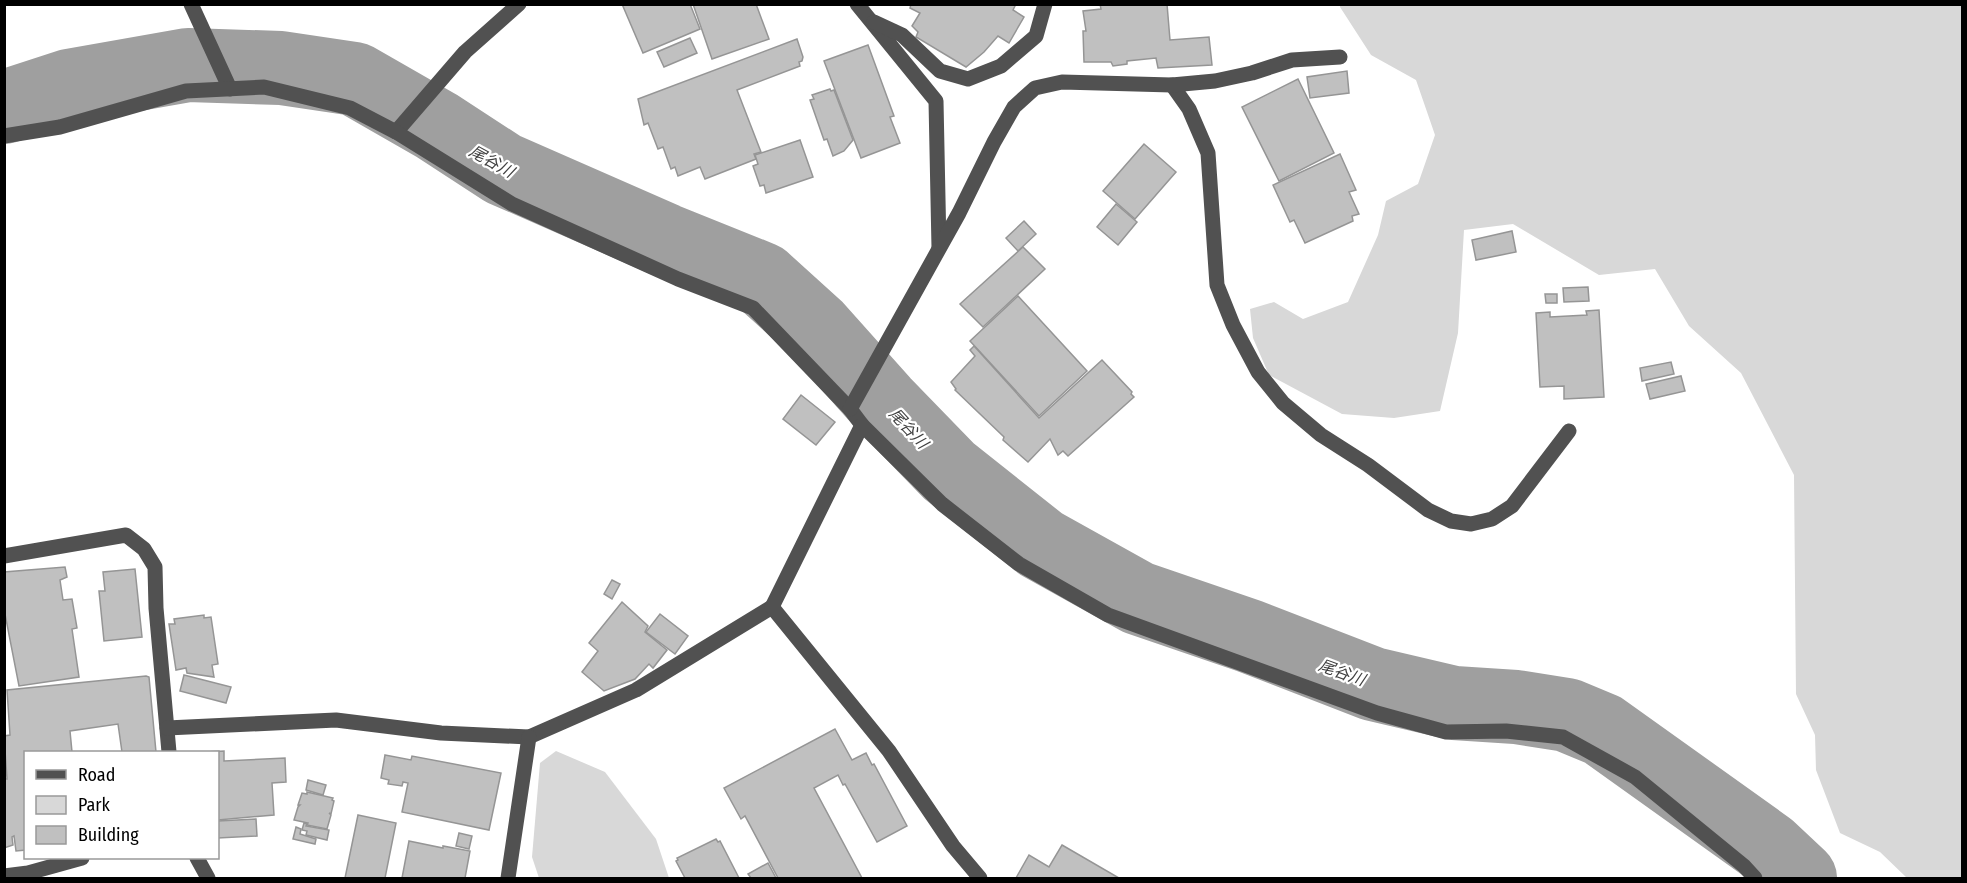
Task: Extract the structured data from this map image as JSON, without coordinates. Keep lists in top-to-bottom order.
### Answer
{
  "water": ["尾谷川"],
  "legend": ["Road", "Park", "Building"]
}
